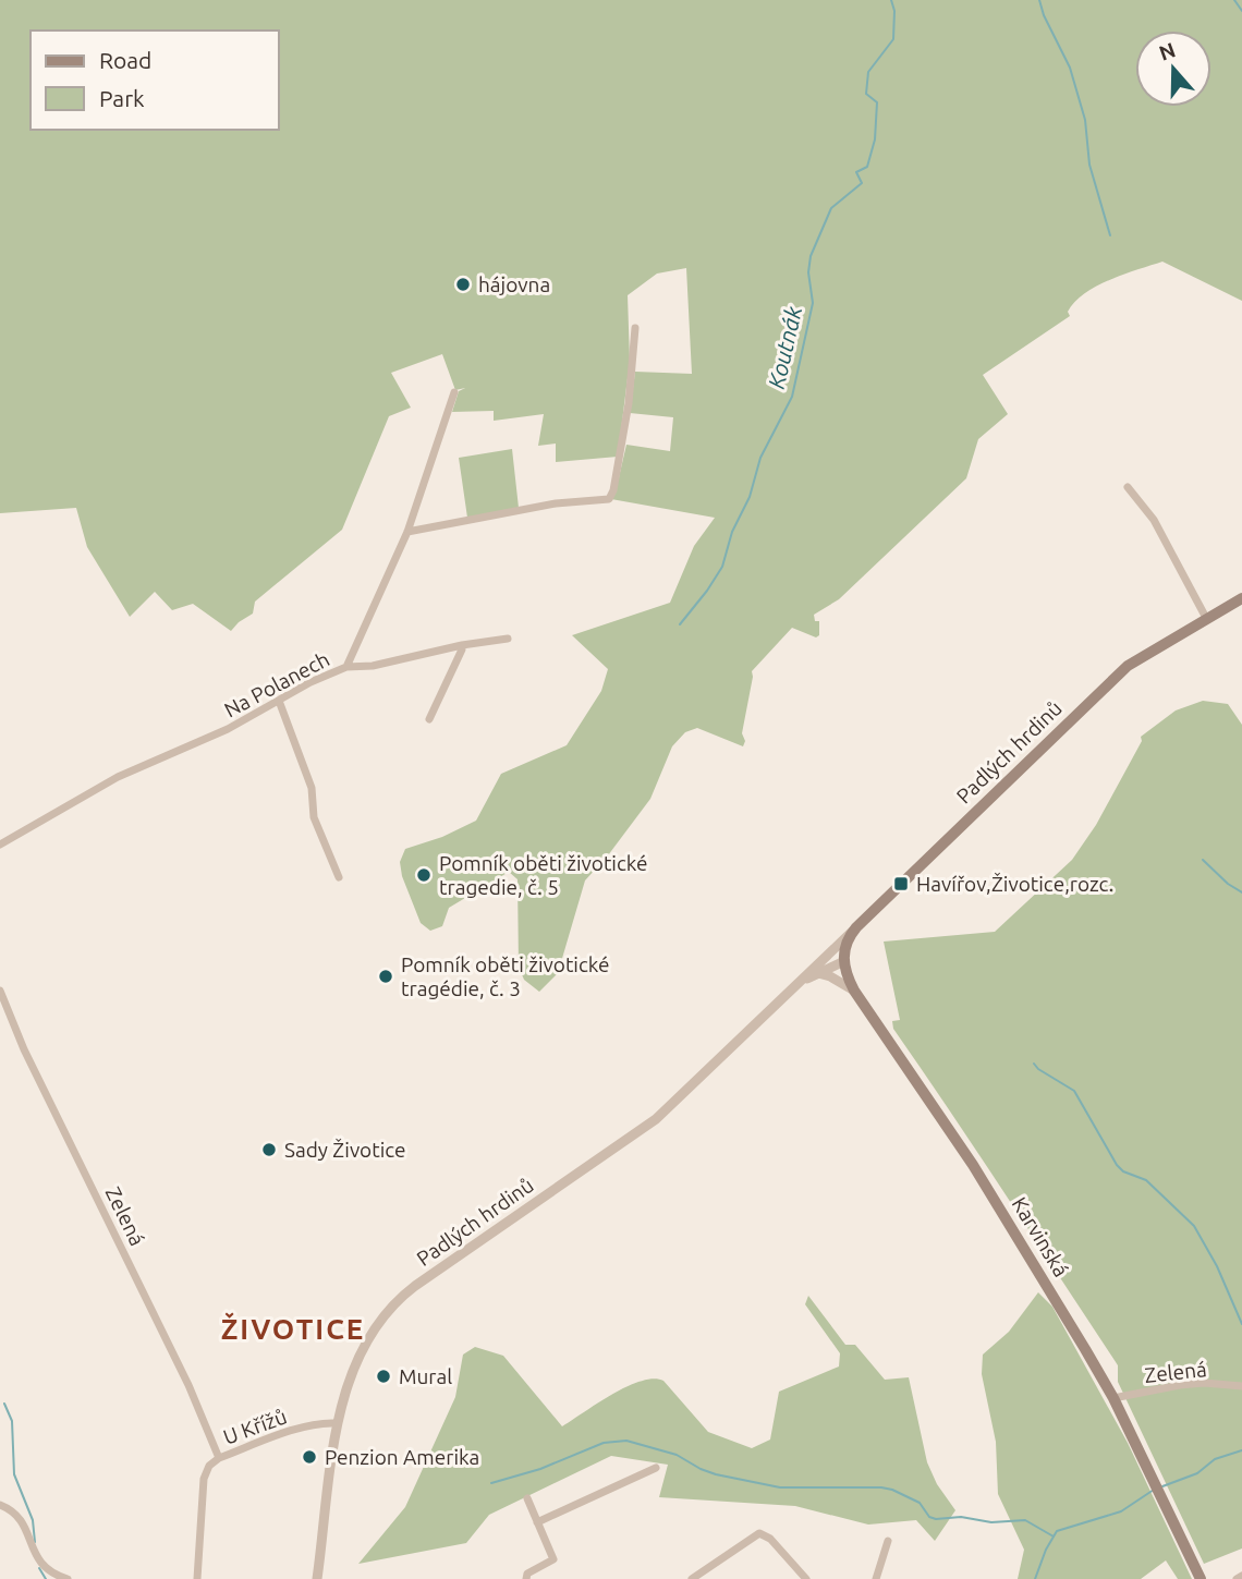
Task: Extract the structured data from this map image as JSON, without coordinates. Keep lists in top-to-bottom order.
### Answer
{
  "streets": {
    "main road": ["Padlých hrdinů", "Karvinská"],
    "street": ["Na Polanech", "Zelená", "U Křížů"]
  },
  "crossings": [
    ["Padlých hrdinů", "Karvinská"],
    ["Padlých hrdinů", "U Křížů"],
    ["Zelená", "Karvinská"],
    ["Zelená", "U Křížů"]
  ],
  "districts": ["ŽIVOTICE"],
  "water": ["Koutnák"],
  "places": {
    "other": [
      "hájovna",
      "Pomník oběti životické tragedie, č. 5",
      "Pomník oběti životické tragédie, č. 3",
      "Sady Životice",
      "Mural",
      "Penzion Amerika"
    ],
    "transit": ["Havířov,Životice,rozc."]
  },
  "legend": ["Road", "Park"],
  "north": "top"
}
